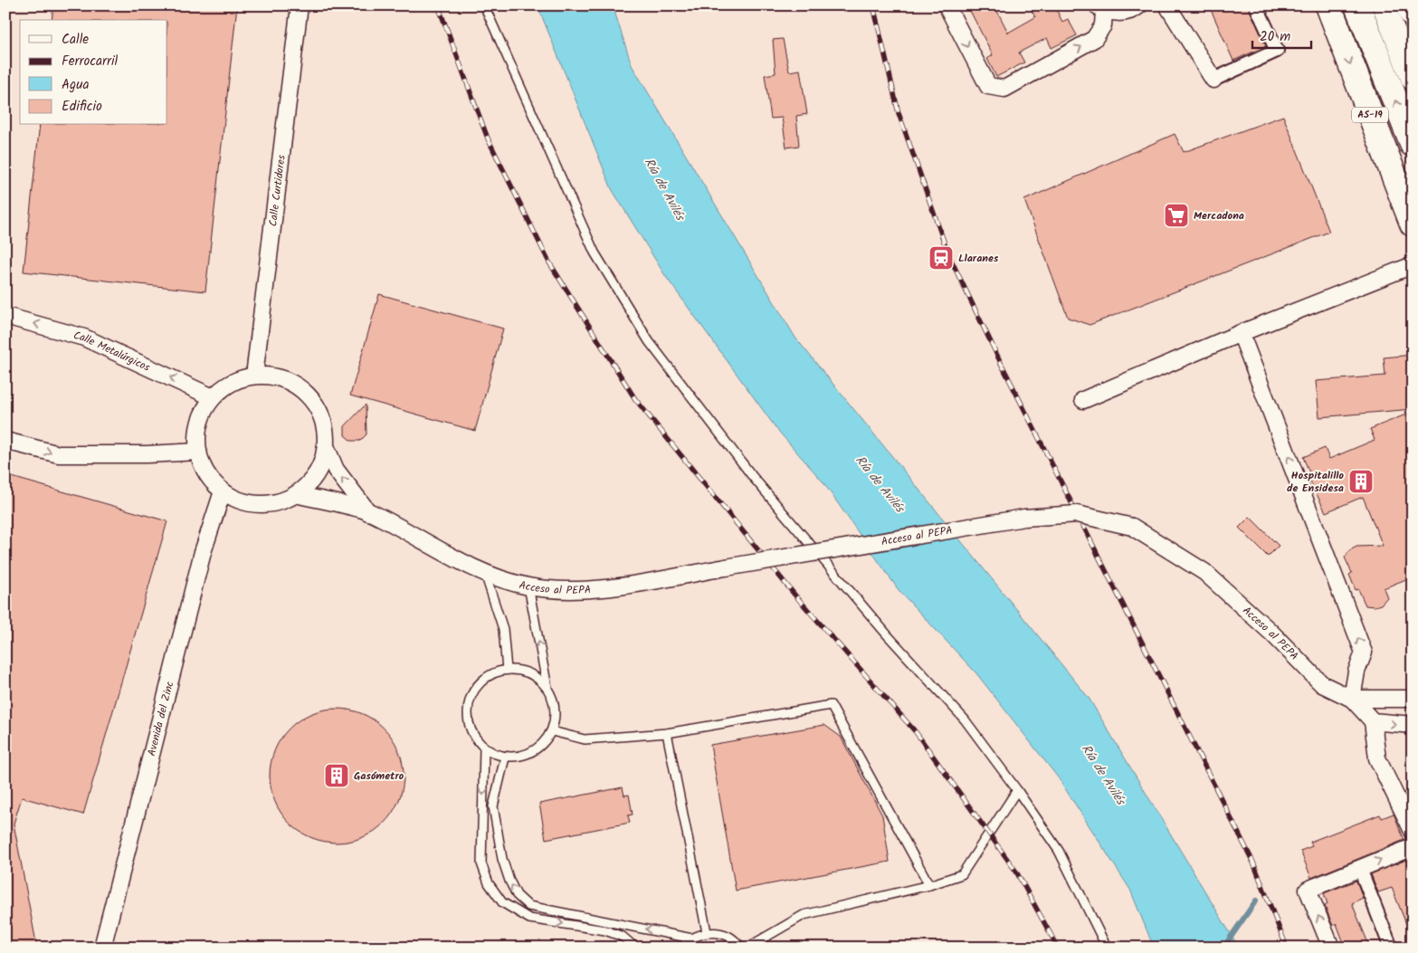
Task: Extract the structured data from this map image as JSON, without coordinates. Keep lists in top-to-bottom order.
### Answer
{
  "streets": {
    "main road": ["AS-19"],
    "street": [
      "Calle Curtidores",
      "Calle Metalúrgicos",
      "Acceso al PEPA",
      "Avenida del Zinc"
    ]
  },
  "crossings": [
    ["Calle Curtidores", "Calle Metalúrgicos"],
    ["Calle Curtidores", "Avenida del Zinc"],
    ["Calle Metalúrgicos", "Avenida del Zinc"]
  ],
  "water": ["Ría de Avilés"],
  "places": {
    "supermarket": ["Mercadona"],
    "station": ["Llaranes"],
    "building": ["Hospitalillo de Ensidesa", "Gasómetro"]
  },
  "legend": [
    "Calle",
    "Ferrocarril",
    "Agua",
    "Edificio"
  ],
  "scale_bar": "20 m"
}
